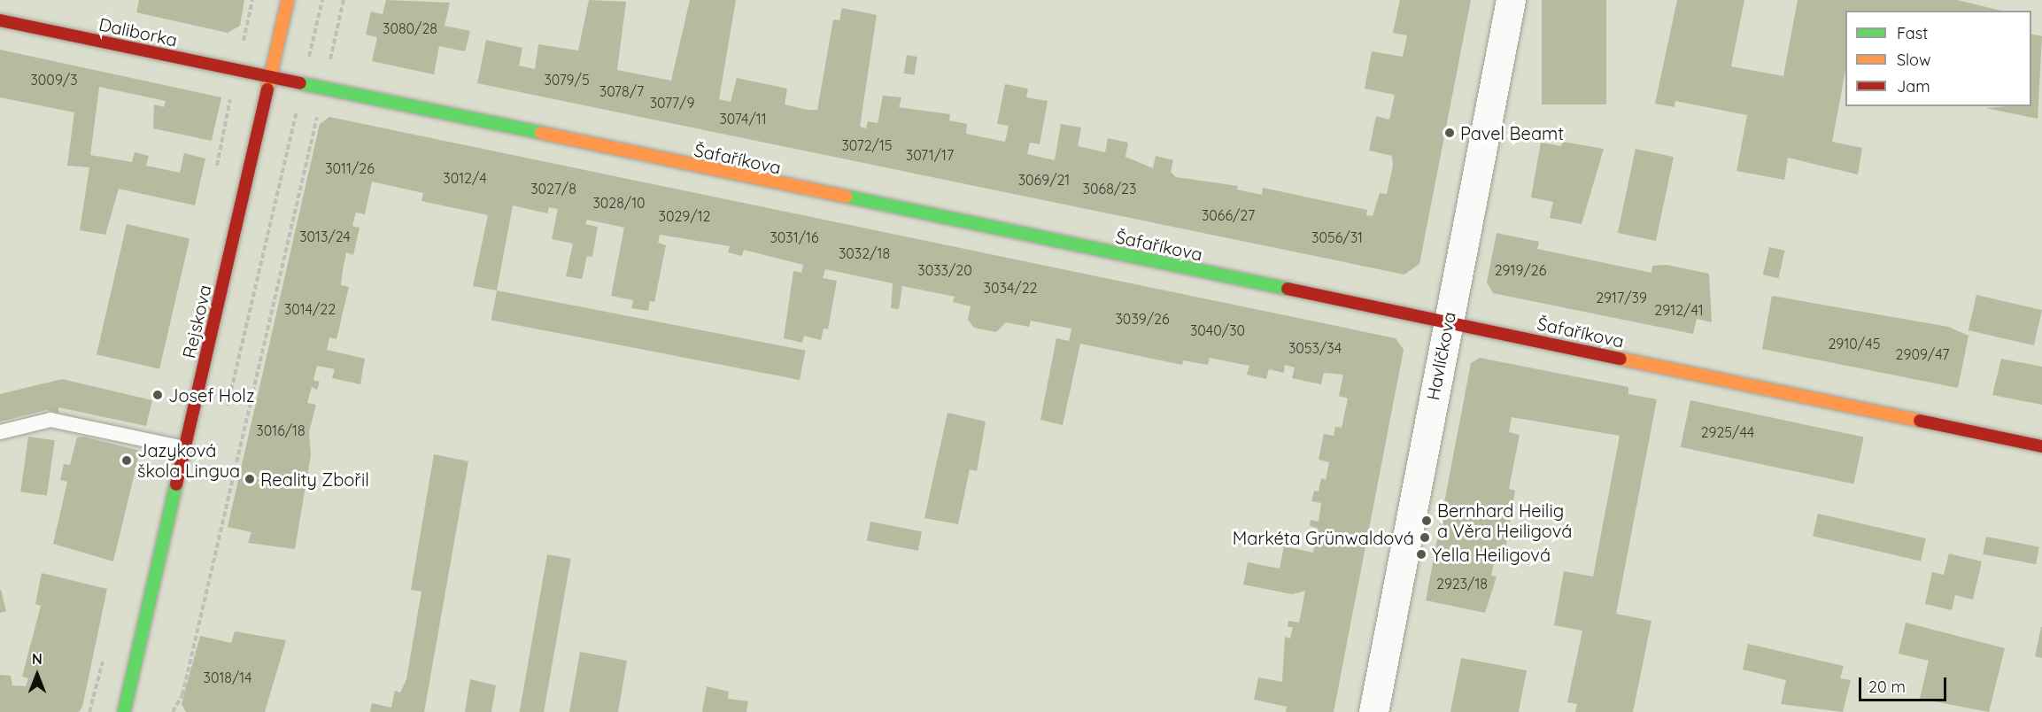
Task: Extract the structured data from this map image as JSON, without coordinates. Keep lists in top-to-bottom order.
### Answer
{
  "streets": {
    "street": [
      "Daliborka",
      "Šafaříkova",
      "Rejskova",
      "Havlíčkova"
    ]
  },
  "crossings": [
    ["Daliborka", "Šafaříkova"],
    ["Daliborka", "Rejskova"],
    ["Šafaříkova", "Rejskova"],
    ["Šafaříkova", "Havlíčkova"]
  ],
  "places": [
    "Pavel Beamt",
    "Josef Holz",
    "Jazyková škola Lingua",
    "Reality Zbořil",
    "Bernhard Heilig a Věra Heiligová",
    "Markéta Grünwaldová",
    "Yella Heiligová"
  ],
  "house_numbers": [
    "3080/28",
    "3009/3",
    "3079/5",
    "3078/7",
    "3077/9",
    "3074/11",
    "3072/15",
    "3071/17",
    "3011/26",
    "3012/4",
    "3069/21",
    "3027/8",
    "3068/23",
    "3028/10",
    "3066/27",
    "3029/12",
    "3013/24",
    "3031/16",
    "3056/31",
    "3032/18",
    "3033/20",
    "2919/26",
    "3034/22",
    "2917/39",
    "3014/22",
    "2912/41",
    "3039/26",
    "3040/30",
    "2910/45",
    "3053/34",
    "2909/47",
    "3016/18",
    "2925/44",
    "2923/18",
    "3018/14"
  ],
  "legend": ["Fast", "Slow", "Jam"],
  "scale_bar": "20 m",
  "north": "top"
}
